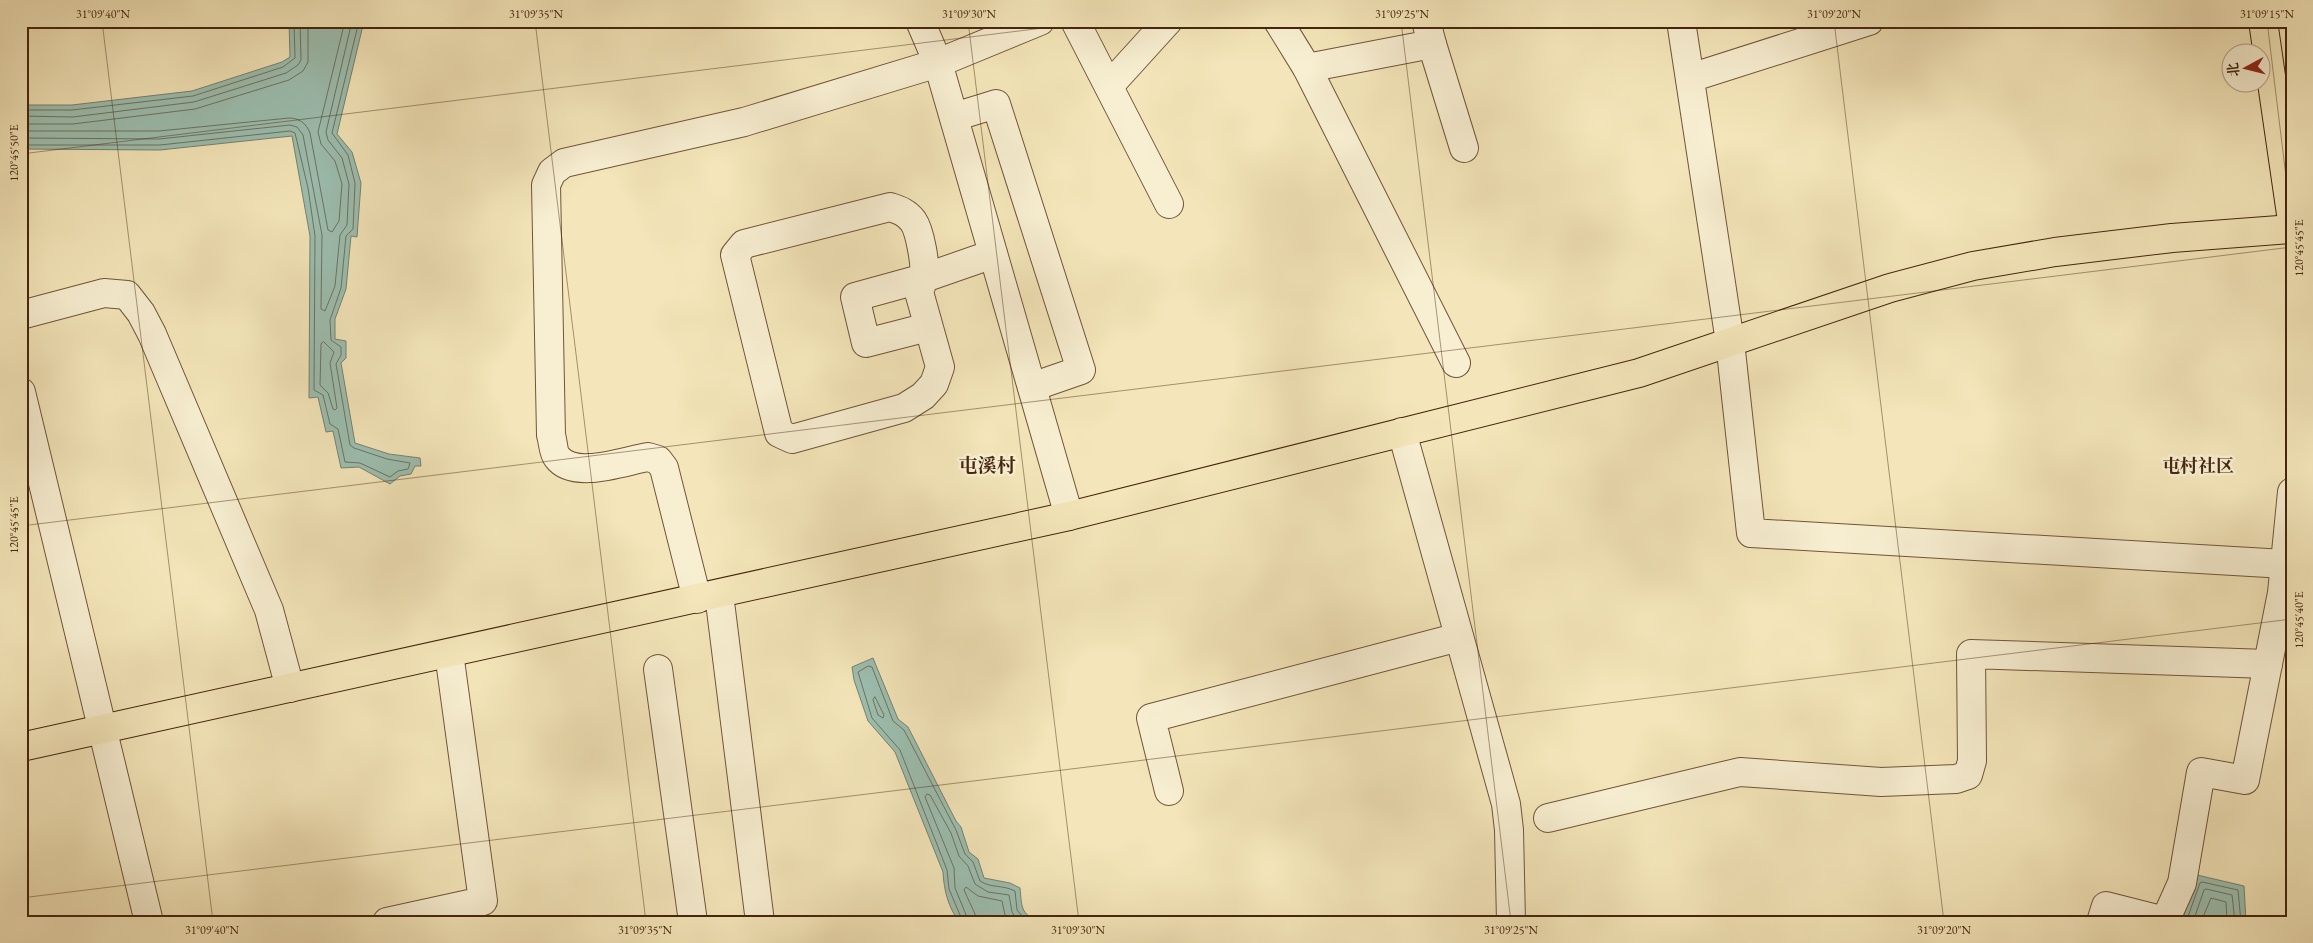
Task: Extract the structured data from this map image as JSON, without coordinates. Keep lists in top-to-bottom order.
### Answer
{
  "districts": ["屯溪村", "屯村社区"],
  "north": "left",
  "coordinates": [
    "31°09'40\"N",
    "31°09'35\"N",
    "31°09'30\"N",
    "31°09'25\"N",
    "31°09'20\"N",
    "31°09'15\"N",
    "120°45'50\"E",
    "120°45'45\"E",
    "120°45'40\"E"
  ]
}
